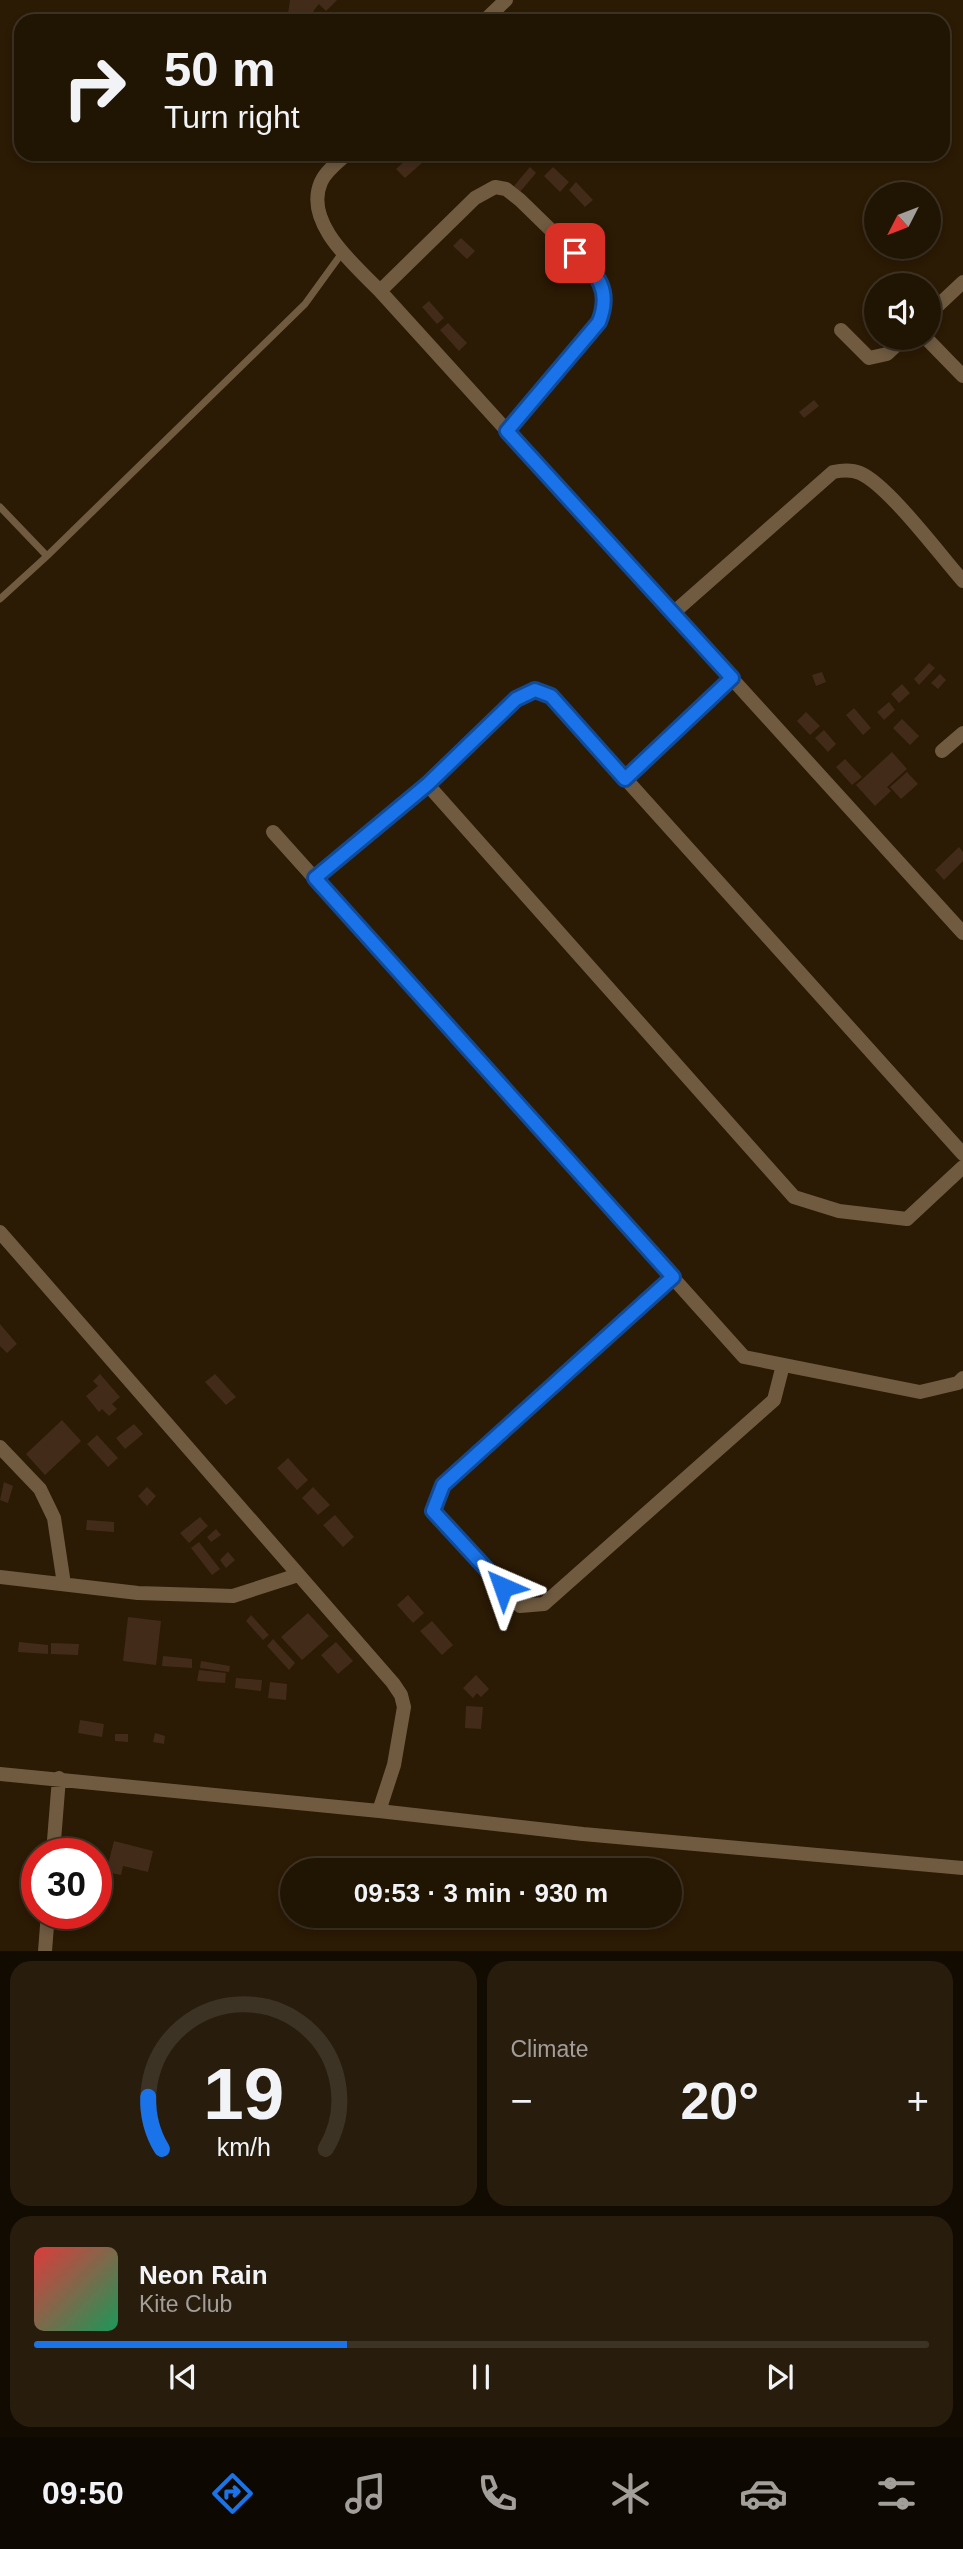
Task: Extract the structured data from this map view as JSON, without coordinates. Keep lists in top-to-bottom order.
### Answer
{
  "north": "bottom left",
  "page": {
    "turn": ["50 m", "Turn right"],
    "limit": "30",
    "trip": "09:53 · 3 min · 930 m",
    "tile": "Climate",
    "heat": ["−", "20°", "+"],
    "song": ["Neon Rain", "Kite Club"],
    "tabs": "09:50",
    "gauge": ["19", "km/h"]
  }
}
